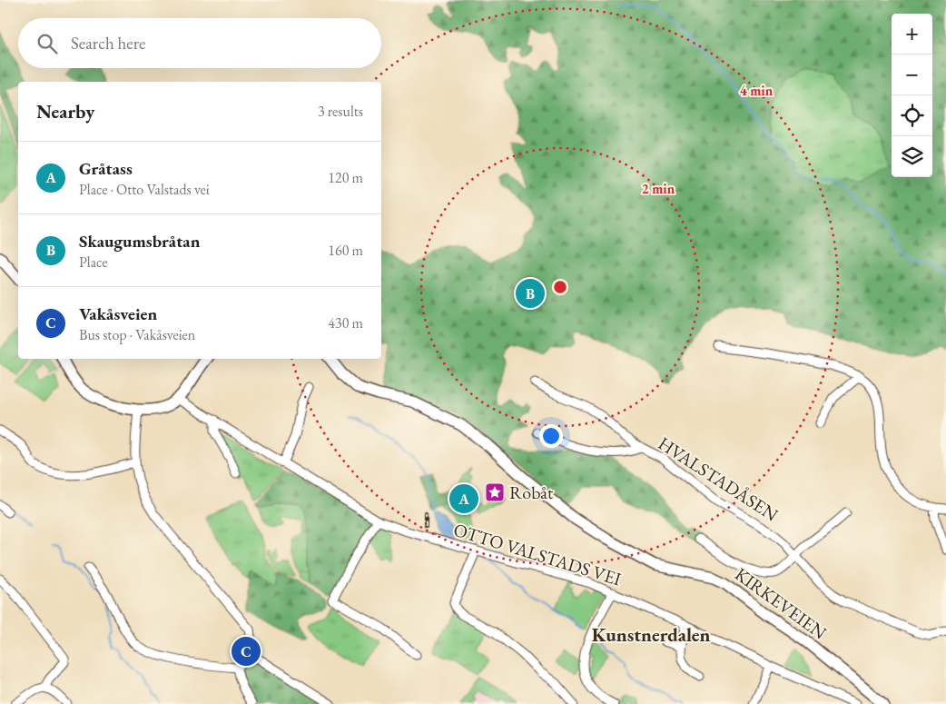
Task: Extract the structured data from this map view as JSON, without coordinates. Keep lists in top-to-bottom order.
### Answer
{
  "streets": {
    "main road": ["KIRKEVEIEN"],
    "street": ["HVALSTADÅSEN", "OTTO VALSTADS VEI"]
  },
  "districts": ["Kunstnerdalen"],
  "places": {
    "place": ["Robåt"]
  },
  "page": {
    "map_buttons": ["+", "−"],
    "search": "Search here",
    "heading": ["Nearby", "3 results"],
    "list": [
      {
        "mark": "A",
        "name": "Gråtass",
        "note": "Place · Otto Valstads vei",
        "value": "120 m"
      },
      {
        "mark": "B",
        "name": "Skaugumsbråtan",
        "note": "Place",
        "value": "160 m"
      },
      {
        "mark": "C",
        "name": "Vakåsveien",
        "note": "Bus stop · Vakåsveien",
        "value": "430 m"
      }
    ],
    "pins": ["B", "A", "C"]
  },
  "rings": ["4 min", "2 min"]
}
